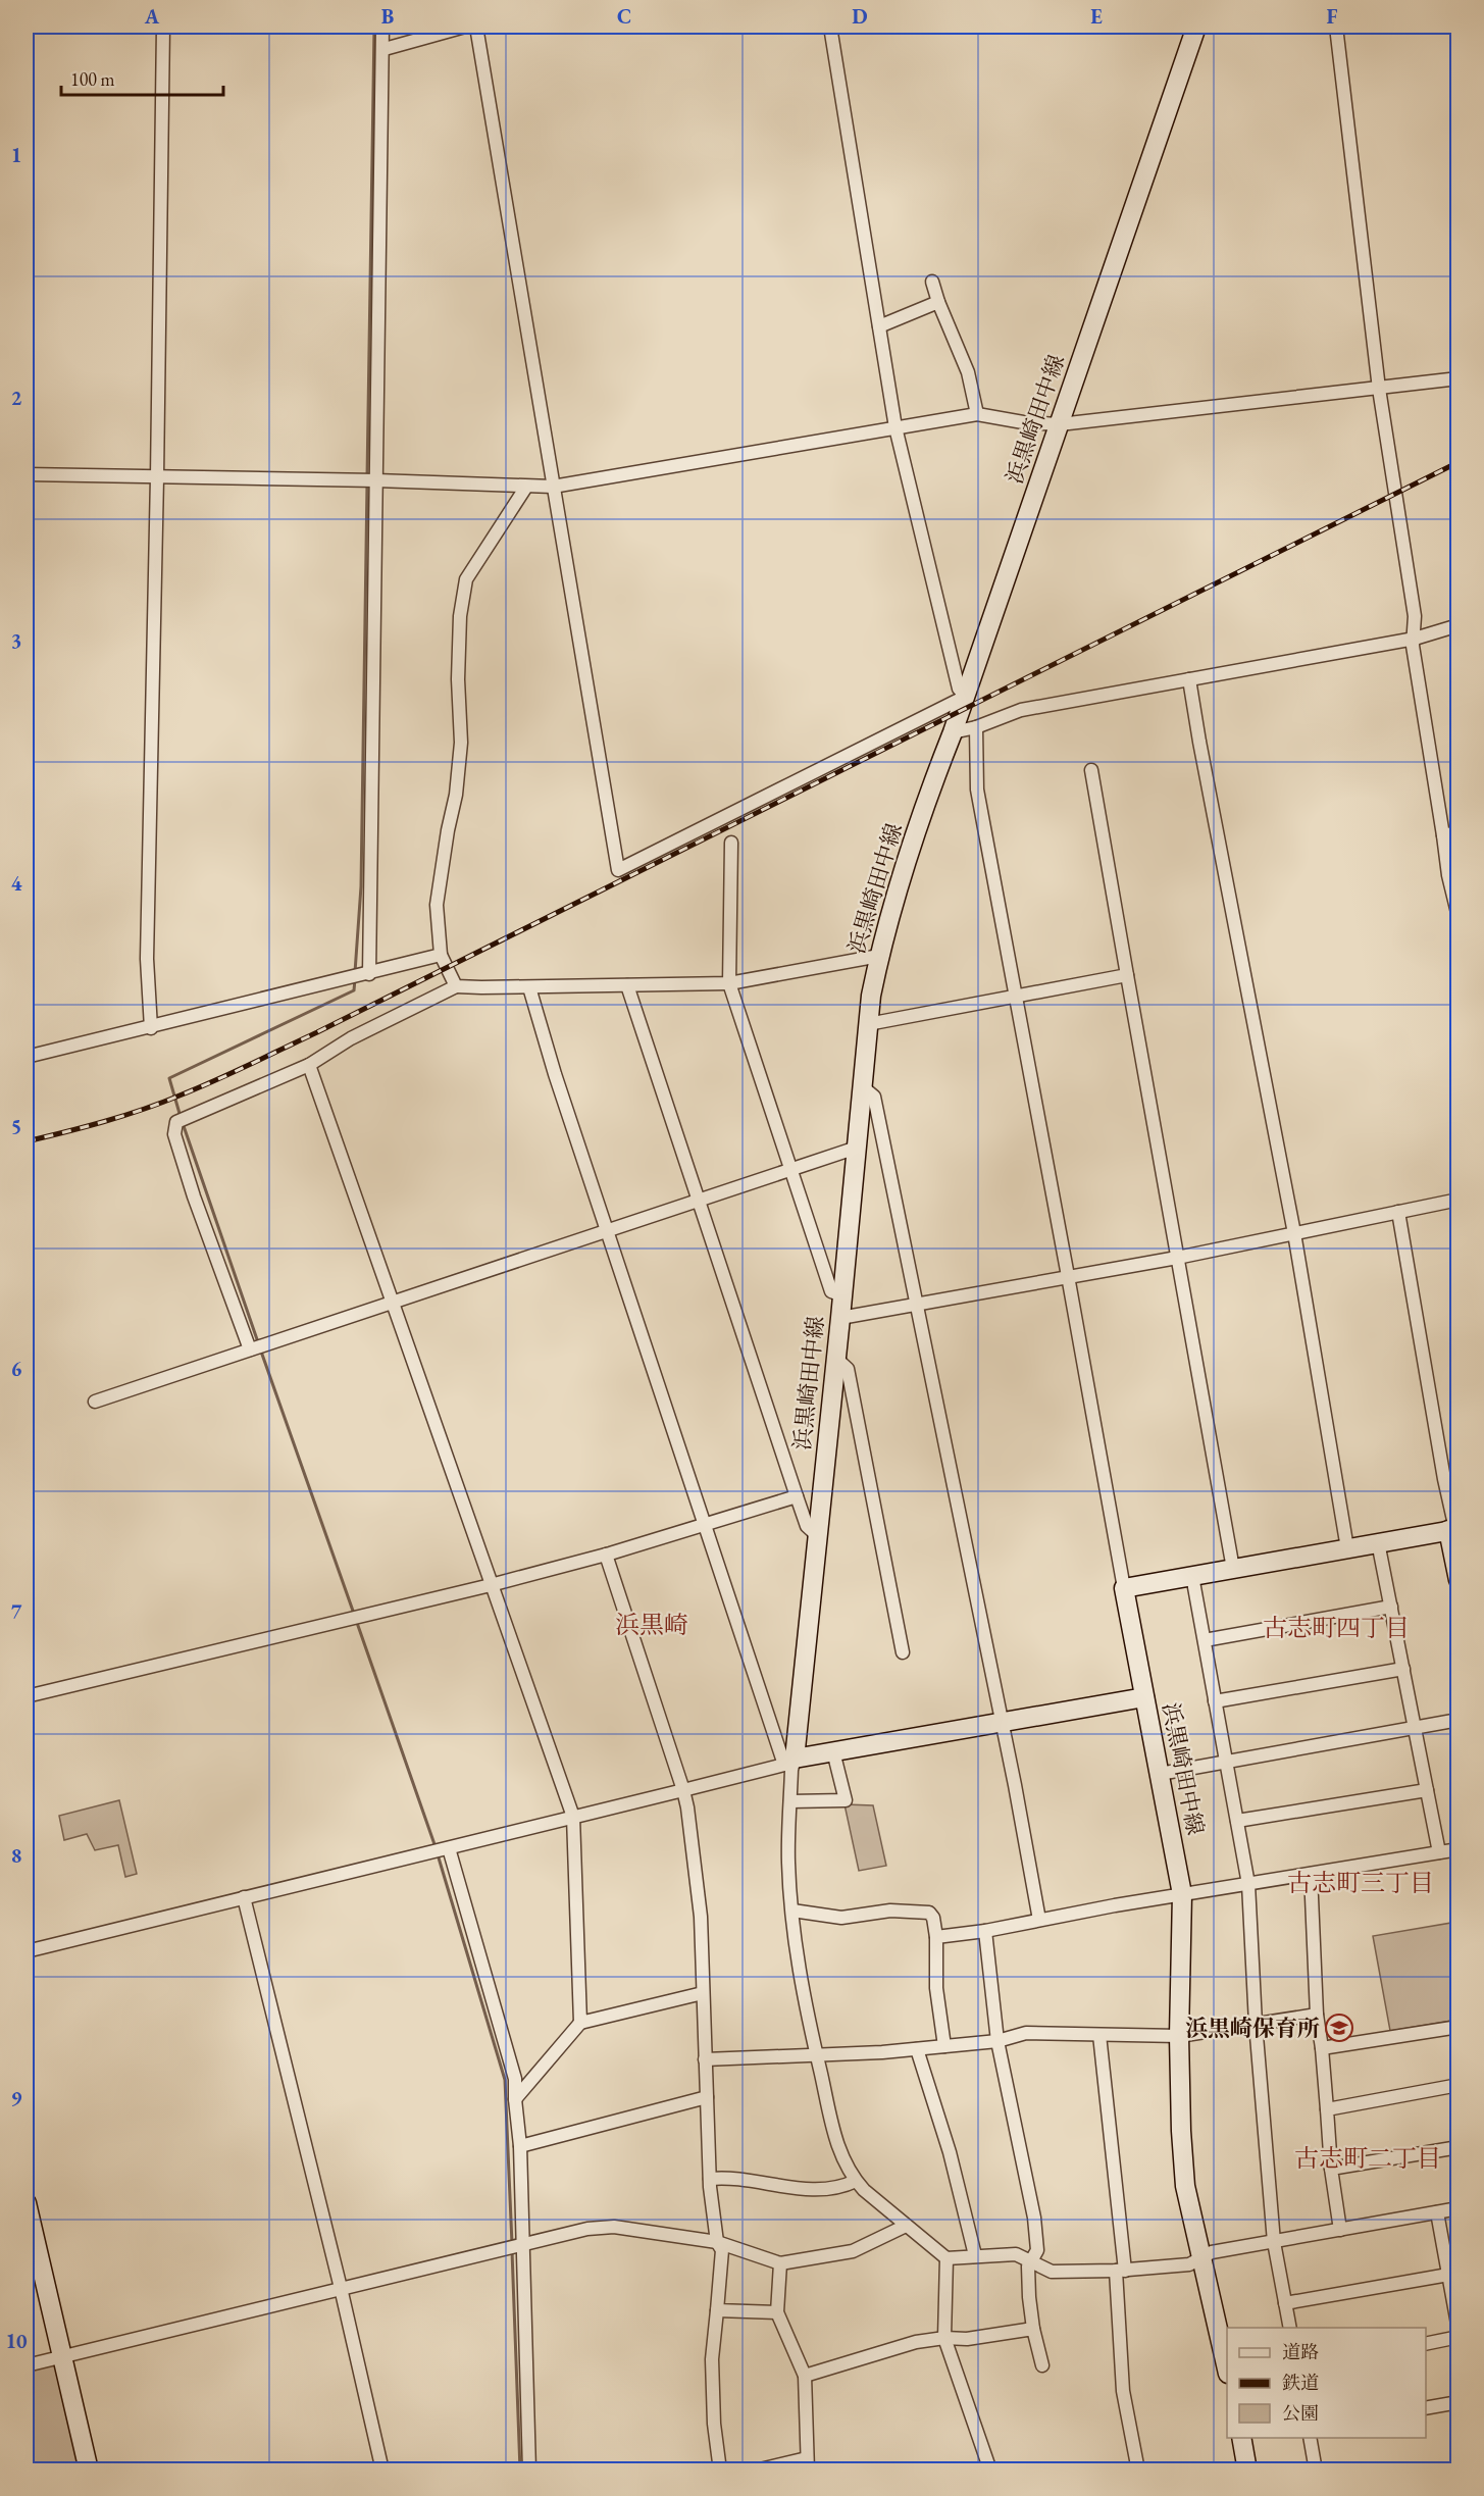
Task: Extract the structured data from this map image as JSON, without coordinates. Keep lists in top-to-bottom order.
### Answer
{
  "streets": {
    "main road": ["浜黒崎田中線"]
  },
  "districts": [
    "浜黒崎",
    "古志町四丁目",
    "古志町三丁目",
    "古志町二丁目"
  ],
  "places": {
    "school or university": ["浜黒崎保育所"]
  },
  "legend": ["道路", "鉄道", "公園"],
  "scale_bar": "100 m",
  "grid": {
    "columns": [
      "A",
      "B",
      "C",
      "D",
      "E",
      "F"
    ],
    "rows": [
      "1",
      "2",
      "3",
      "4",
      "5",
      "6",
      "7",
      "8",
      "9",
      "10"
    ]
  }
}
